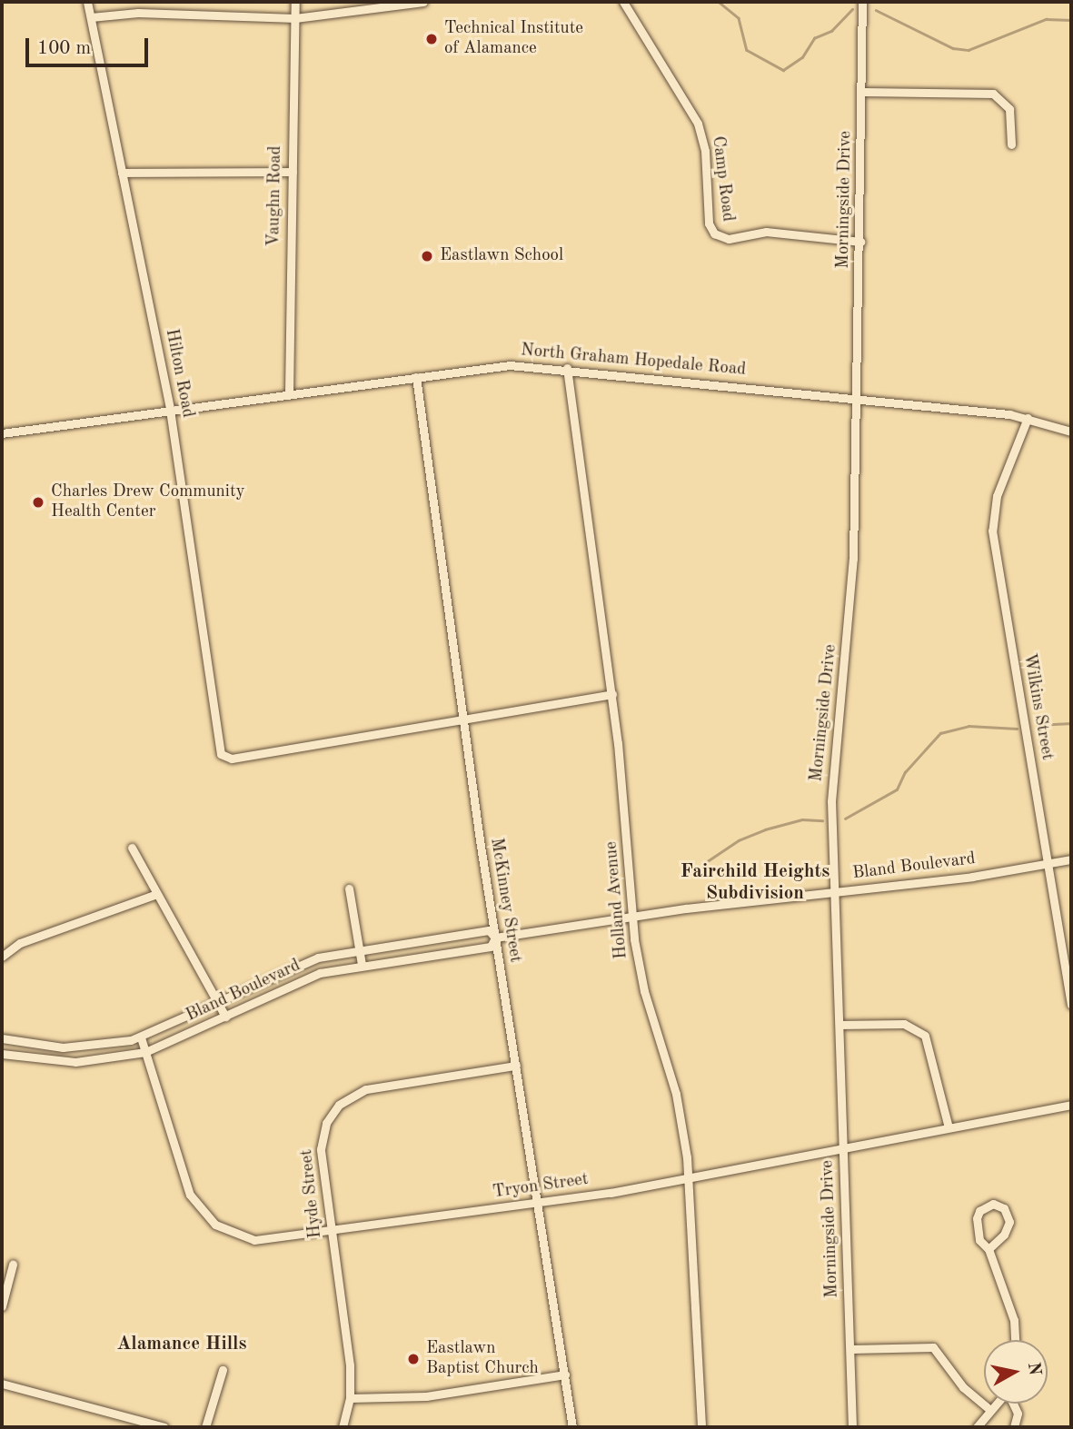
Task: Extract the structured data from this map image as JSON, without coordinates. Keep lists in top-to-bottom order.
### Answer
{
  "streets": {
    "street": [
      "Camp Road",
      "Vaughn Road",
      "Morningside Drive",
      "North Graham Hopedale Road",
      "Hilton Road",
      "Wilkins Street",
      "Bland Boulevard",
      "McKinney Street",
      "Holland Avenue",
      "Tryon Street",
      "Hyde Street"
    ]
  },
  "crossings": [
    ["Camp Road", "Morningside Drive"],
    ["Vaughn Road", "North Graham Hopedale Road"],
    ["Morningside Drive", "North Graham Hopedale Road"],
    ["Morningside Drive", "Bland Boulevard"],
    ["Morningside Drive", "Tryon Street"],
    ["North Graham Hopedale Road", "Hilton Road"],
    ["North Graham Hopedale Road", "Wilkins Street"],
    ["North Graham Hopedale Road", "McKinney Street"],
    ["North Graham Hopedale Road", "Holland Avenue"],
    ["Hilton Road", "McKinney Street"],
    ["Wilkins Street", "Bland Boulevard"],
    ["Bland Boulevard", "McKinney Street"],
    ["Bland Boulevard", "Holland Avenue"],
    ["Bland Boulevard", "Tryon Street"],
    ["McKinney Street", "Tryon Street"],
    ["McKinney Street", "Hyde Street"],
    ["Holland Avenue", "Tryon Street"],
    ["Tryon Street", "Hyde Street"]
  ],
  "districts": ["Fairchild Heights Subdivision", "Alamance Hills"],
  "places": [
    "Technical Institute of Alamance",
    "Eastlawn School",
    "Charles Drew Community Health Center",
    "Eastlawn Baptist Church"
  ],
  "scale_bar": "100 m",
  "north": "right"
}
